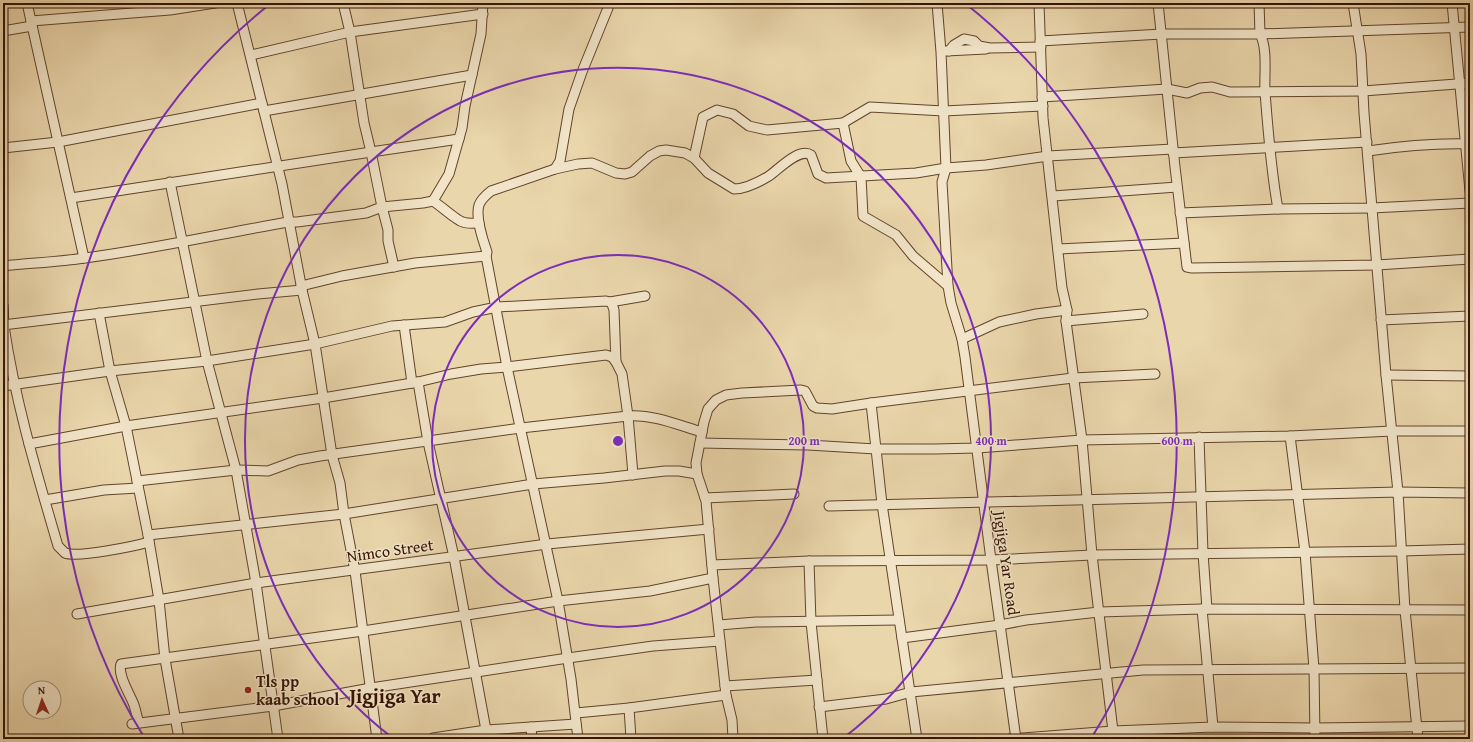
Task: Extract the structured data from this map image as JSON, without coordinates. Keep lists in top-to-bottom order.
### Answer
{
  "streets": {
    "street": ["Nimco Street", "Jigjiga Yar Road"]
  },
  "districts": ["Jigjiga Yar"],
  "places": ["Tls pp kaab school"],
  "north": "top",
  "rings": ["200 m", "400 m", "600 m"]
}
